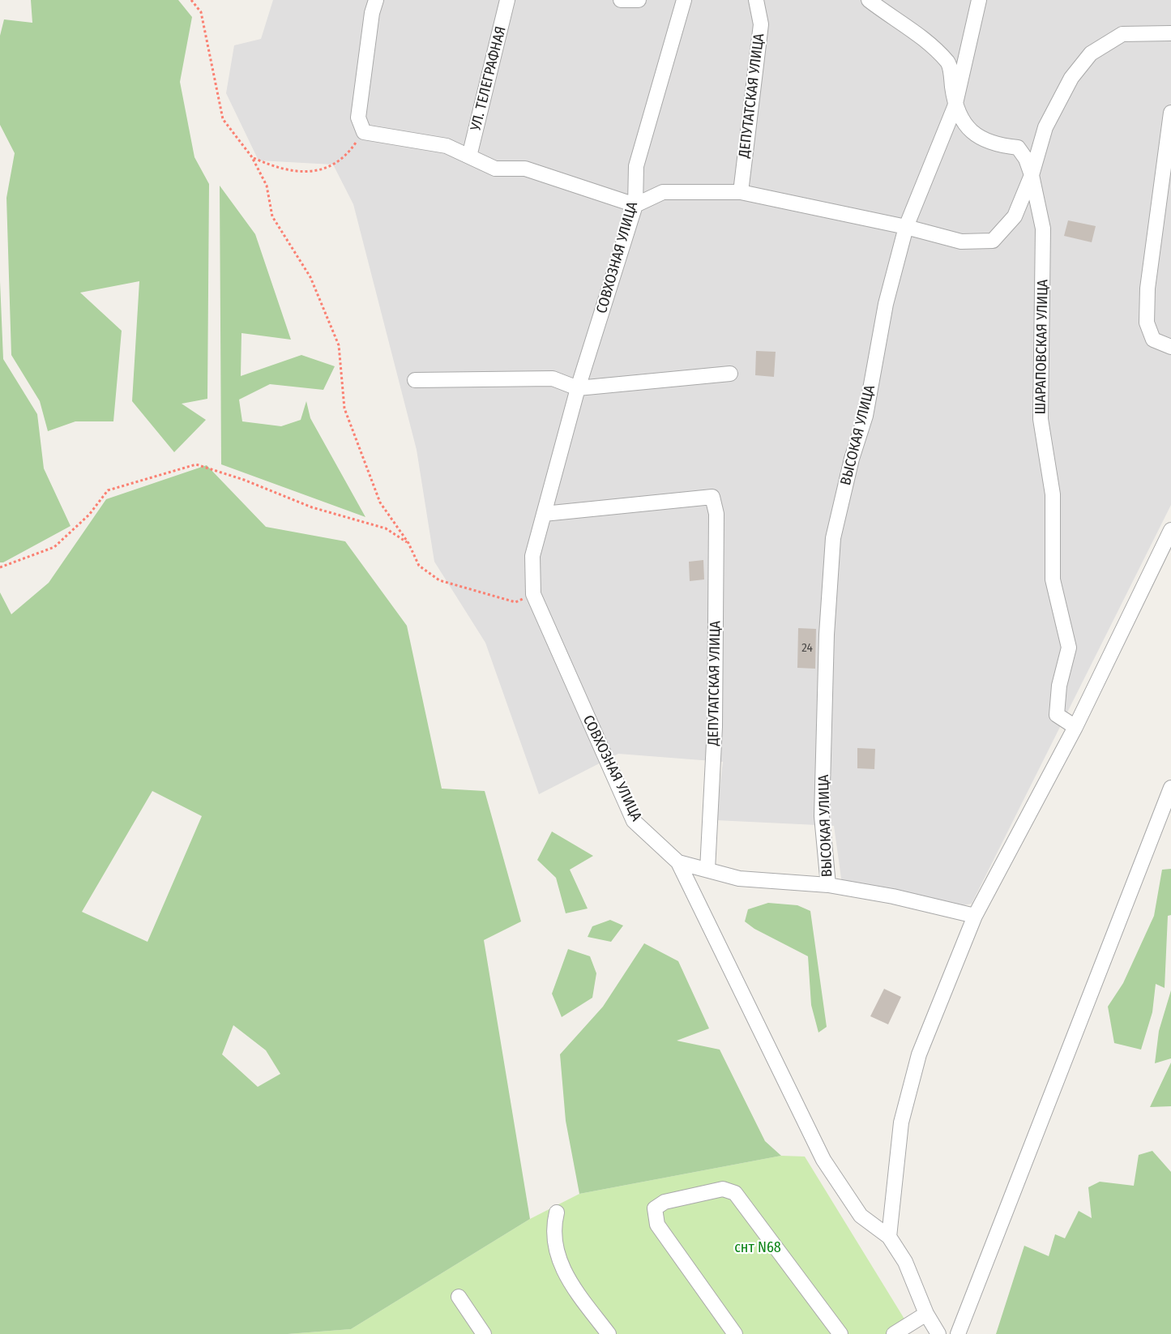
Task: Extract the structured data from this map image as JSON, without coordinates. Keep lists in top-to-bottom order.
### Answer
{
  "streets": {
    "street": [
      "УЛ. ТЕЛЕГРАФНАЯ",
      "ДЕПУТАТСКАЯ УЛИЦА",
      "СОВХОЗНАЯ УЛИЦА",
      "ШАРАПОВСКАЯ УЛИЦА",
      "ВЫСОКАЯ УЛИЦА"
    ]
  },
  "crossings": [
    ["ДЕПУТАТСКАЯ УЛИЦА", "СОВХОЗНАЯ УЛИЦА"],
    ["СОВХОЗНАЯ УЛИЦА", "ВЫСОКАЯ УЛИЦА"]
  ],
  "parks": ["снт N68"],
  "house_numbers": ["24"]
}
